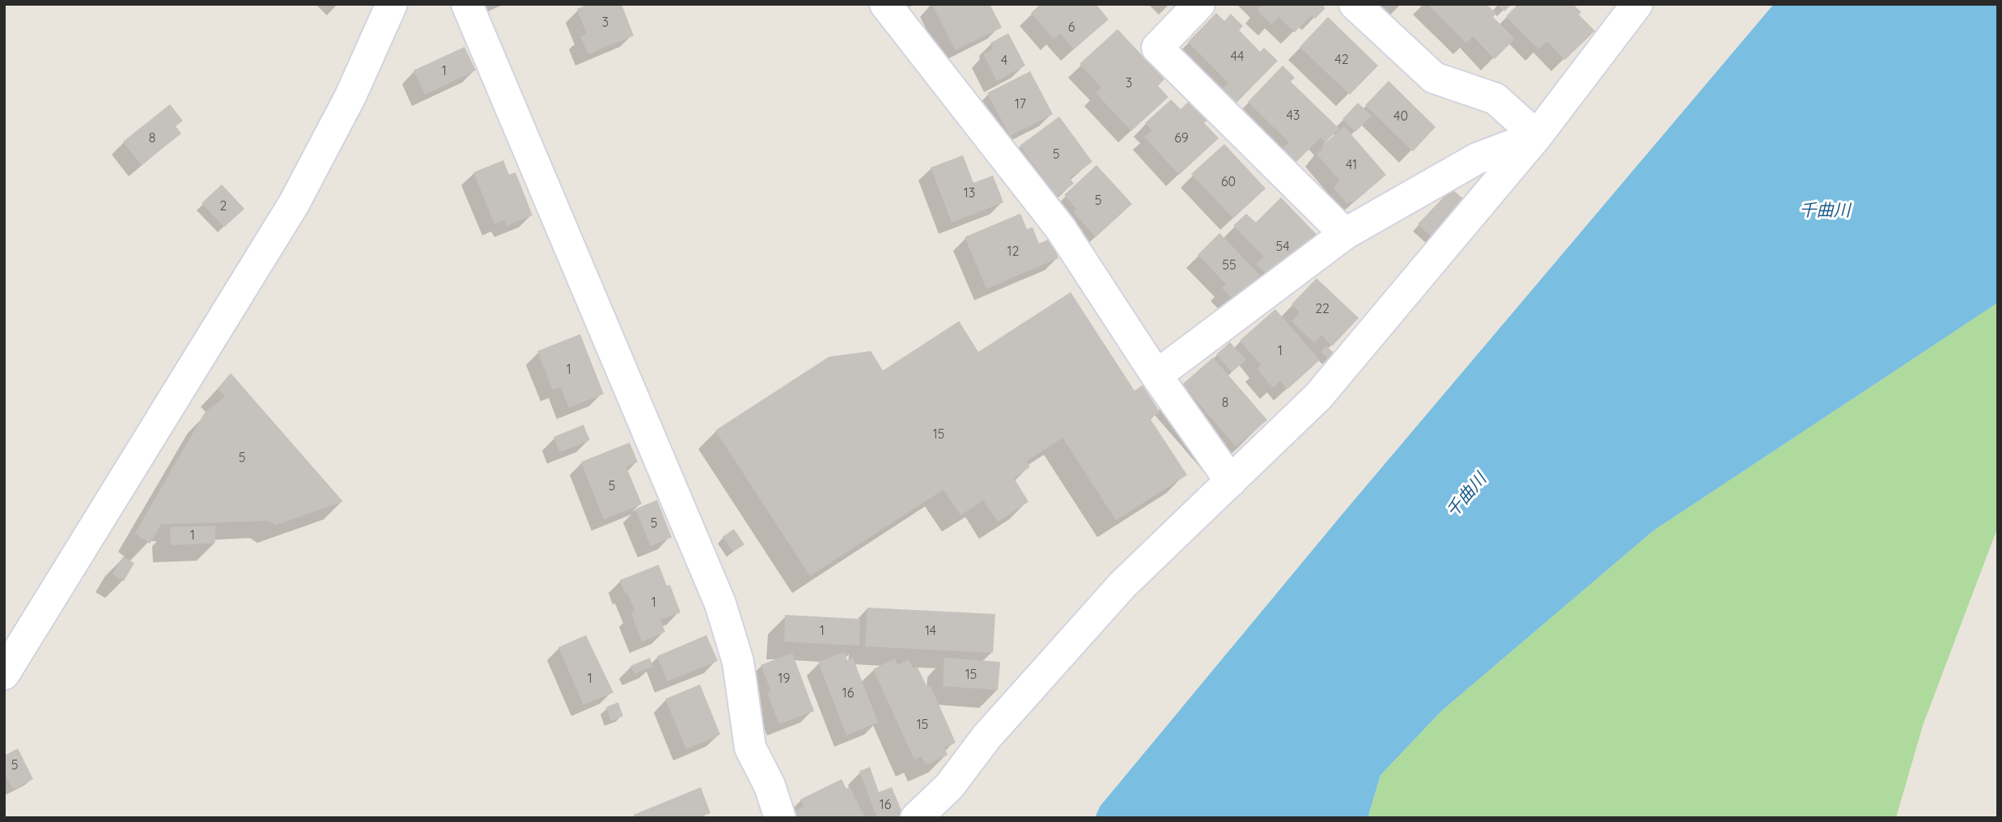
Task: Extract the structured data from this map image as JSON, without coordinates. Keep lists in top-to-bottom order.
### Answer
{
  "water": ["千曲川"],
  "house_numbers": [
    "3",
    "6",
    "44",
    "42",
    "4",
    "1",
    "3",
    "17",
    "43",
    "40",
    "8",
    "69",
    "5",
    "41",
    "60",
    "13",
    "5",
    "2",
    "54",
    "12",
    "55",
    "22",
    "1",
    "1",
    "8",
    "15",
    "5",
    "5",
    "5",
    "1",
    "1",
    "1",
    "14",
    "15",
    "1",
    "19",
    "16",
    "15",
    "5",
    "16"
  ]
}
